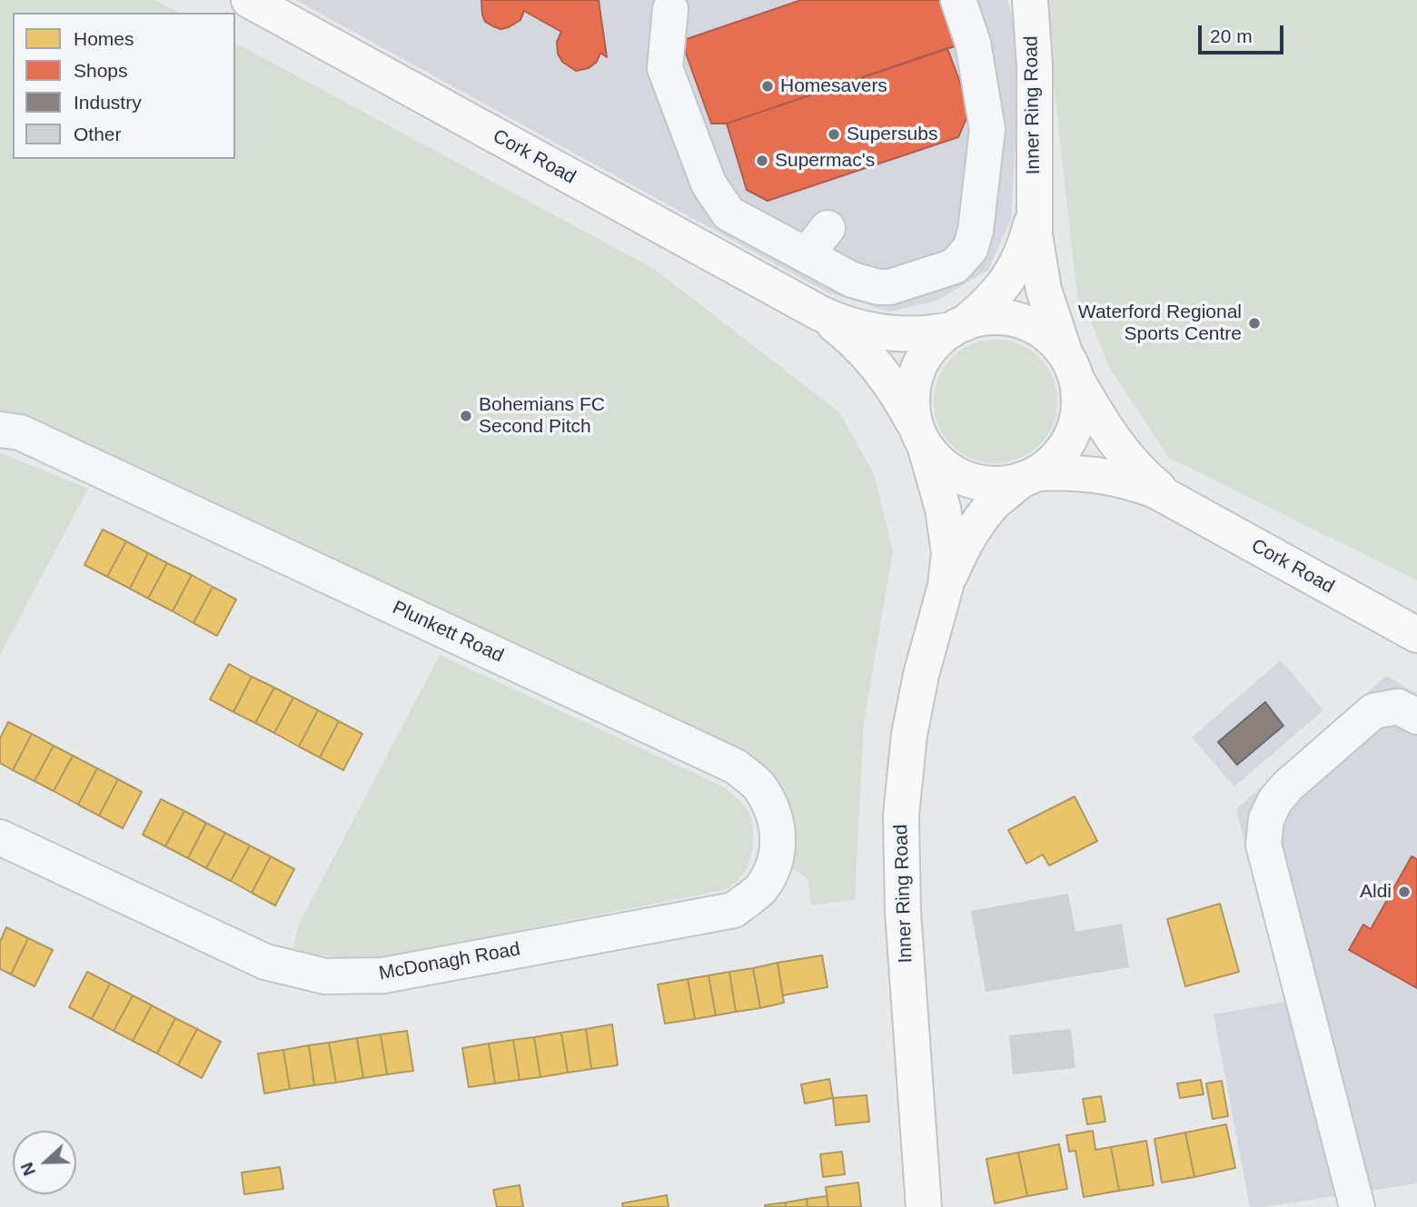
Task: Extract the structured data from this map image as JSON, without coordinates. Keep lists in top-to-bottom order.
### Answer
{
  "streets": {
    "main road": ["Inner Ring Road", "Cork Road"],
    "street": ["Plunkett Road", "McDonagh Road"]
  },
  "crossings": [
    ["Plunkett Road", "McDonagh Road"]
  ],
  "places": [
    "Homesavers",
    "Supersubs",
    "Supermac's",
    "Waterford Regional Sports Centre",
    "Bohemians FC Second Pitch",
    "Aldi"
  ],
  "legend": [
    "Homes",
    "Shops",
    "Industry",
    "Other"
  ],
  "scale_bar": "20 m",
  "north": "left"
}
